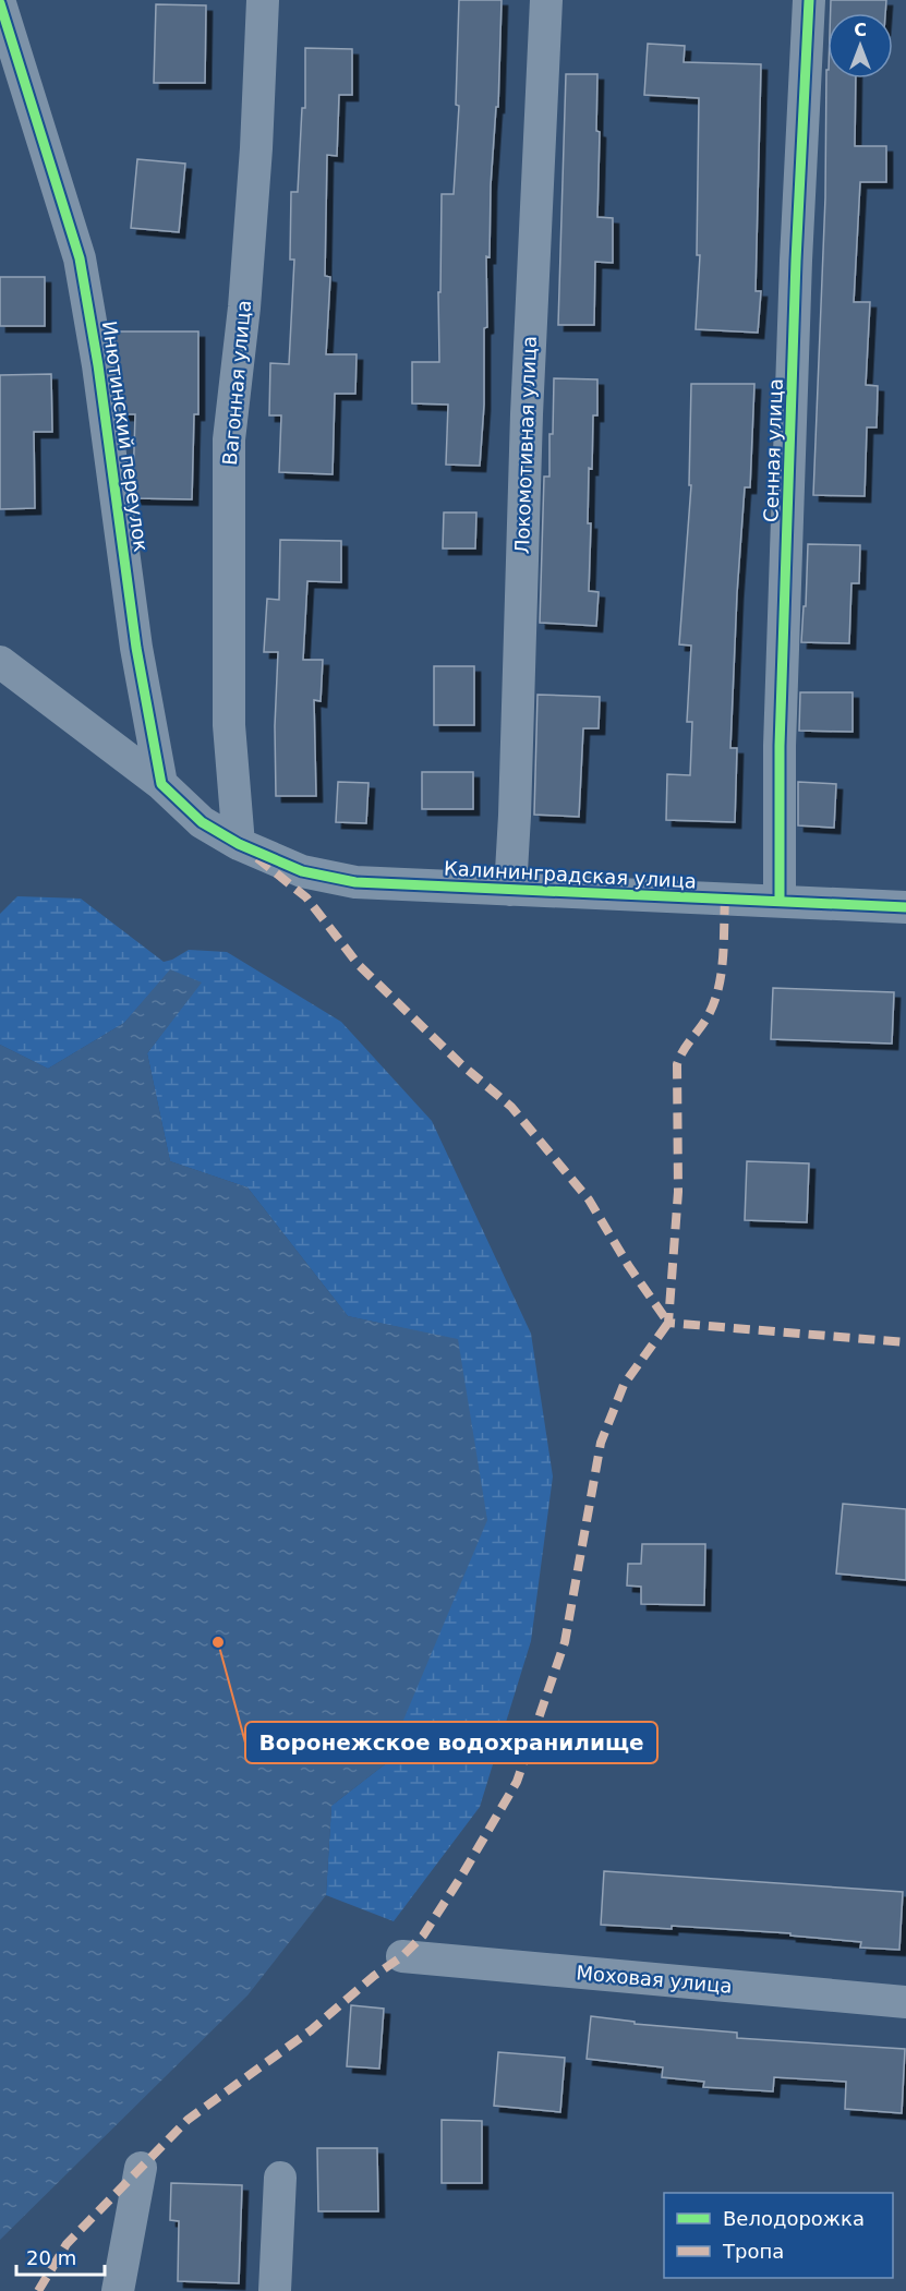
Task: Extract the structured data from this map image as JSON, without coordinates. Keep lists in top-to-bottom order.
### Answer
{
  "streets": {
    "street": [
      "Вагонная улица",
      "Инютинский переулок",
      "Локомотивная улица",
      "Сенная улица",
      "Калининградская улица",
      "Моховая улица"
    ]
  },
  "crossings": [
    ["Вагонная улица", "Калининградская улица"],
    ["Локомотивная улица", "Калининградская улица"],
    ["Сенная улица", "Калининградская улица"]
  ],
  "places": ["Воронежское водохранилище"],
  "legend": ["Велодорожка", "Тропа"],
  "scale_bar": "20 m",
  "north": "top"
}
